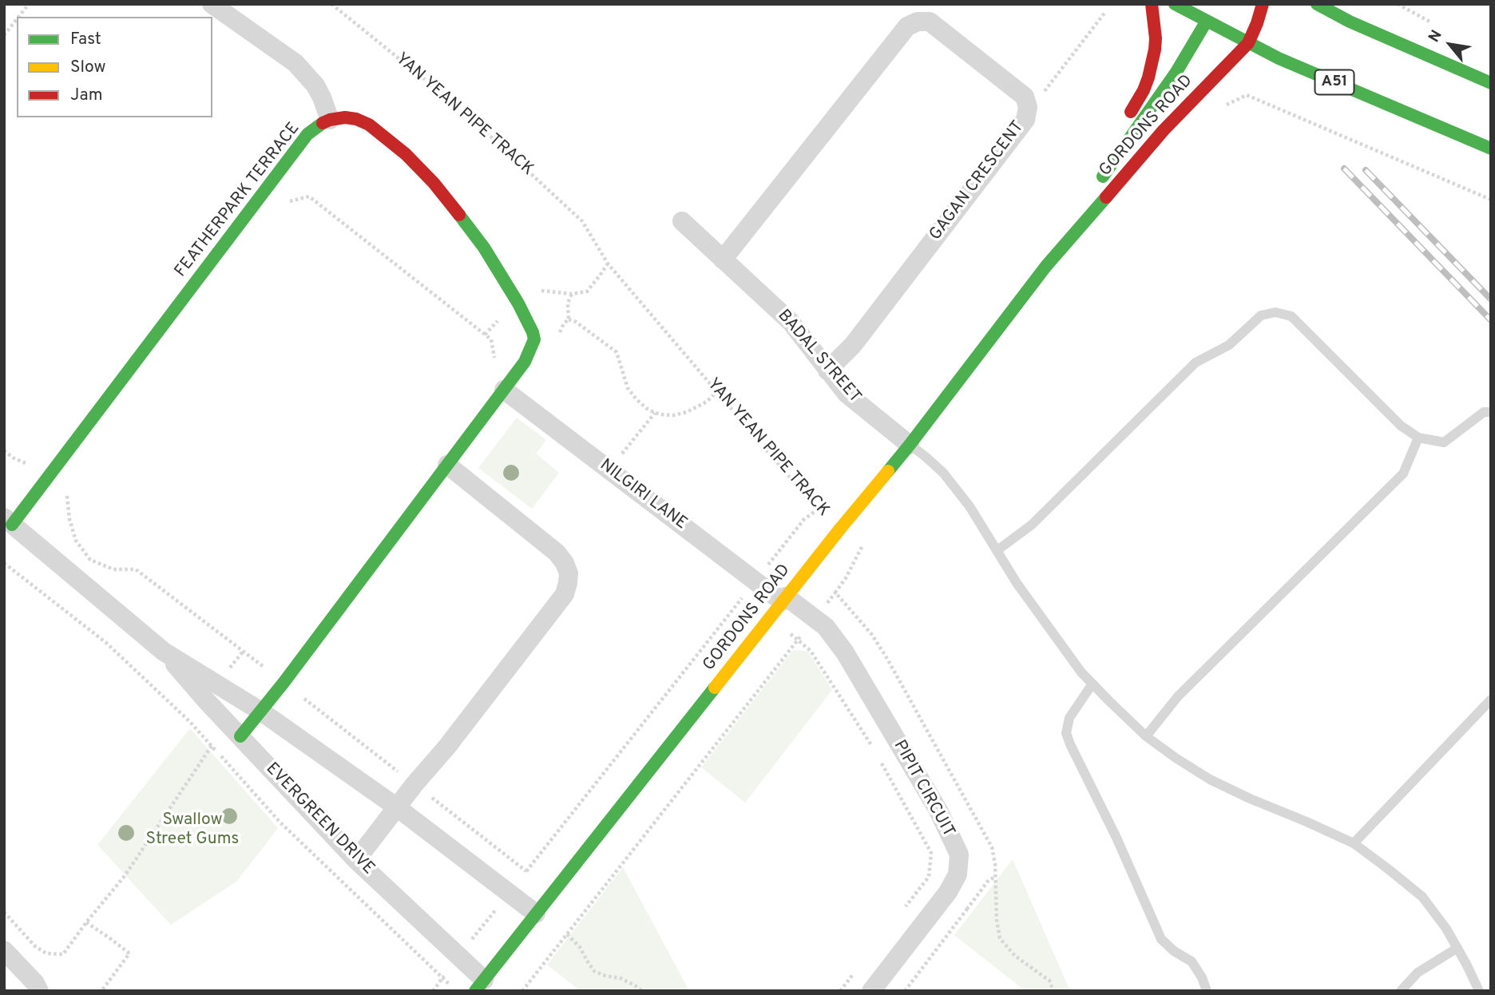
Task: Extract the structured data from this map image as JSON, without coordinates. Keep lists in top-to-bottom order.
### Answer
{
  "streets": {
    "main road": ["A51", "GORDONS ROAD", "FEATHERPARK TERRACE"],
    "street": [
      "GAGAN CRESCENT",
      "BADAL STREET",
      "NILGIRI LANE",
      "PIPIT CIRCUIT",
      "EVERGREEN DRIVE"
    ],
    "path": ["YAN YEAN PIPE TRACK"]
  },
  "crossings": [
    ["A51", "GORDONS ROAD"],
    ["YAN YEAN PIPE TRACK", "GORDONS ROAD"],
    ["GORDONS ROAD", "BADAL STREET"],
    ["GORDONS ROAD", "NILGIRI LANE"],
    ["GORDONS ROAD", "PIPIT CIRCUIT"],
    ["GORDONS ROAD", "EVERGREEN DRIVE"],
    ["GAGAN CRESCENT", "BADAL STREET"],
    ["FEATHERPARK TERRACE", "EVERGREEN DRIVE"],
    ["NILGIRI LANE", "PIPIT CIRCUIT"]
  ],
  "parks": ["Swallow Street Gums"],
  "legend": ["Fast", "Slow", "Jam"],
  "north": "top left"
}
